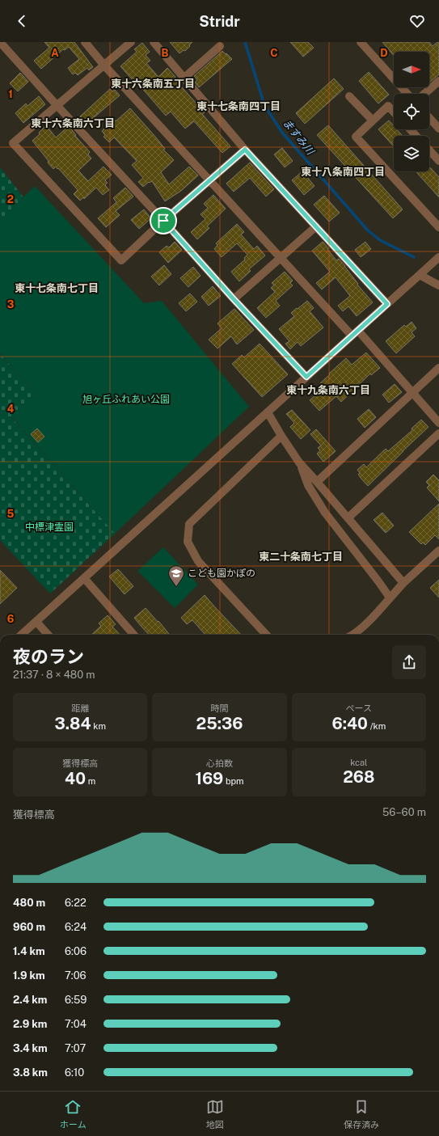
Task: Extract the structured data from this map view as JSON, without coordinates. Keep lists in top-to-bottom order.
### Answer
{
  "districts": [
    "東十六条南五丁目",
    "東十七条南四丁目",
    "東十六条南六丁目",
    "東十八条南四丁目",
    "東十七条南七丁目",
    "東十九条南六丁目",
    "東二十条南七丁目"
  ],
  "water": ["ますみ川"],
  "parks": ["旭ヶ丘ふれあい公園", "中標津霊園"],
  "places": {
    "school or university": ["こども園かぽの"]
  },
  "north": "right",
  "page": {
    "header": "Stridr",
    "heading": ["夜のラン", "21:37 · 8 × 480 m"],
    "stats": [
      ["距離", "3.84 km"],
      ["時間", "25:36"],
      ["ペース", "6:40 /km"],
      ["獲得標高", "40 m"],
      ["心拍数", "169 bpm"],
      ["kcal", "268"]
    ],
    "chart": ["獲得標高", "56–60 m"],
    "list": [
      {
        "name": "480 m",
        "note": "6:22"
      },
      {
        "name": "960 m",
        "note": "6:24"
      },
      {
        "name": "1.4 km",
        "note": "6:06"
      },
      {
        "name": "1.9 km",
        "note": "7:06"
      },
      {
        "name": "2.4 km",
        "note": "6:59"
      },
      {
        "name": "2.9 km",
        "note": "7:04"
      },
      {
        "name": "3.4 km",
        "note": "7:07"
      },
      {
        "name": "3.8 km",
        "note": "6:10"
      }
    ],
    "tabs": ["ホーム", "地図", "保存済み"]
  },
  "grid": {
    "columns": [
      "A",
      "B",
      "C",
      "D"
    ],
    "rows": [
      "1",
      "2",
      "3",
      "4",
      "5",
      "6"
    ]
  }
}
